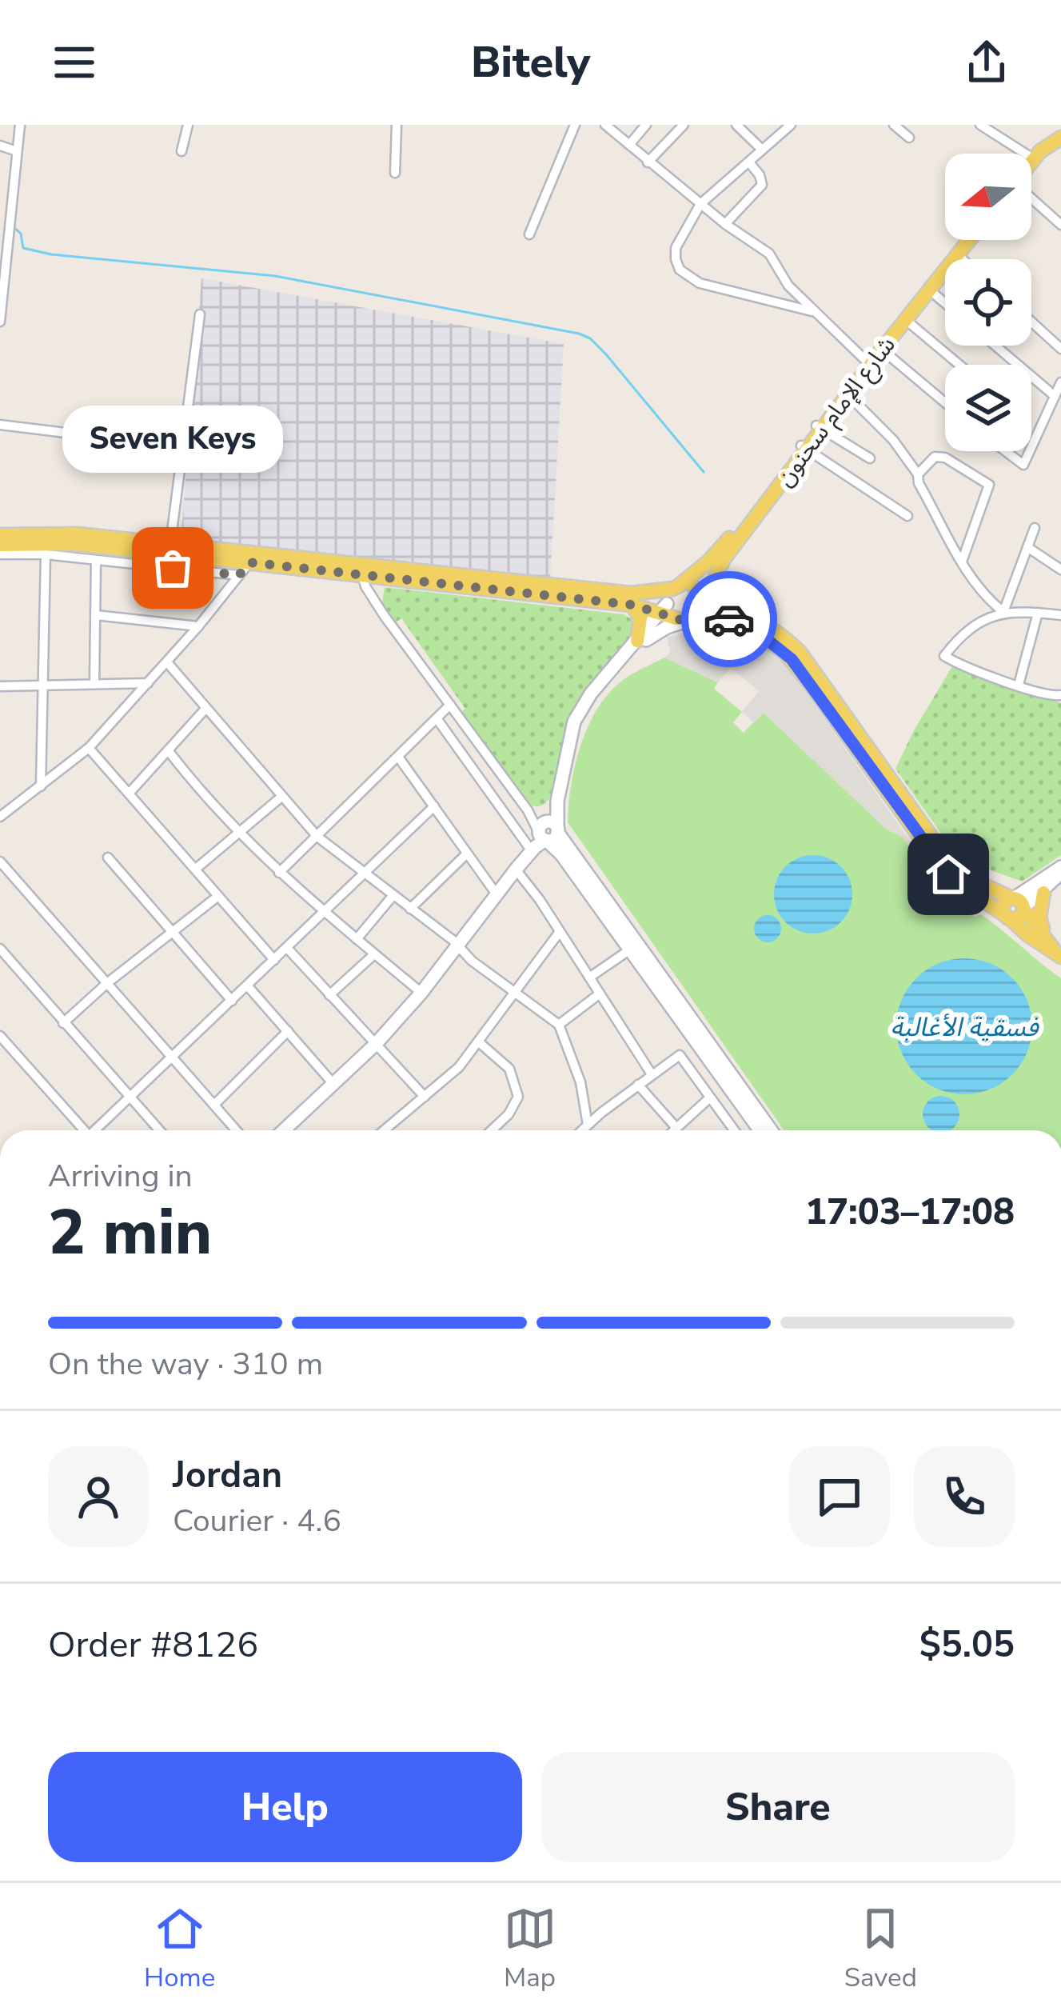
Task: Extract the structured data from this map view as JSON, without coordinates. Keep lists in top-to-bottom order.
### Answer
{
  "streets": {
    "main road": ["شارع الإمام سحنون"]
  },
  "water": ["فسقية الأغالبة"],
  "places": ["Seven Keys"],
  "north": "left",
  "page": {
    "header": "Bitely",
    "bubble": "Seven Keys",
    "heading": ["2 min", "Arriving in", "17:03–17:08"],
    "panel": [
      "Jordan",
      "Courier · 4.6",
      "Order #8126",
      "$5.05"
    ],
    "bar": "On the way · 310 m",
    "buttons": ["Help", "Share"],
    "tabs": ["Home", "Map", "Saved"]
  }
}
